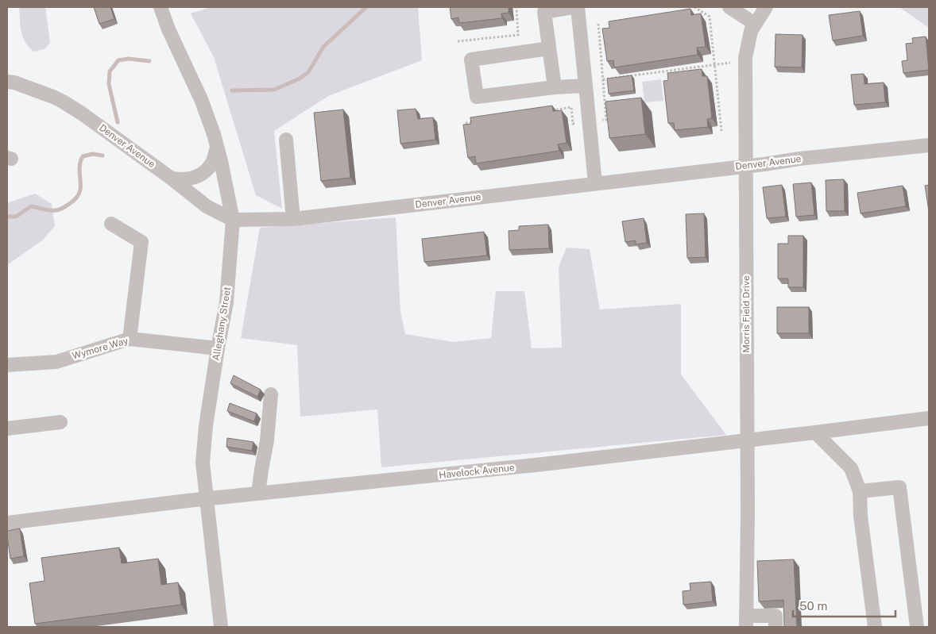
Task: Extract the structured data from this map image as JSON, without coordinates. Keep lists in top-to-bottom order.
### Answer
{
  "streets": {
    "street": [
      "Denver Avenue",
      "Morris Field Drive",
      "Alleghany Street",
      "Wymore Way",
      "Havelock Avenue"
    ]
  },
  "crossings": [
    ["Denver Avenue", "Morris Field Drive"],
    ["Denver Avenue", "Alleghany Street"],
    ["Morris Field Drive", "Havelock Avenue"],
    ["Alleghany Street", "Wymore Way"],
    ["Alleghany Street", "Havelock Avenue"]
  ],
  "scale_bar": "50 m"
}
